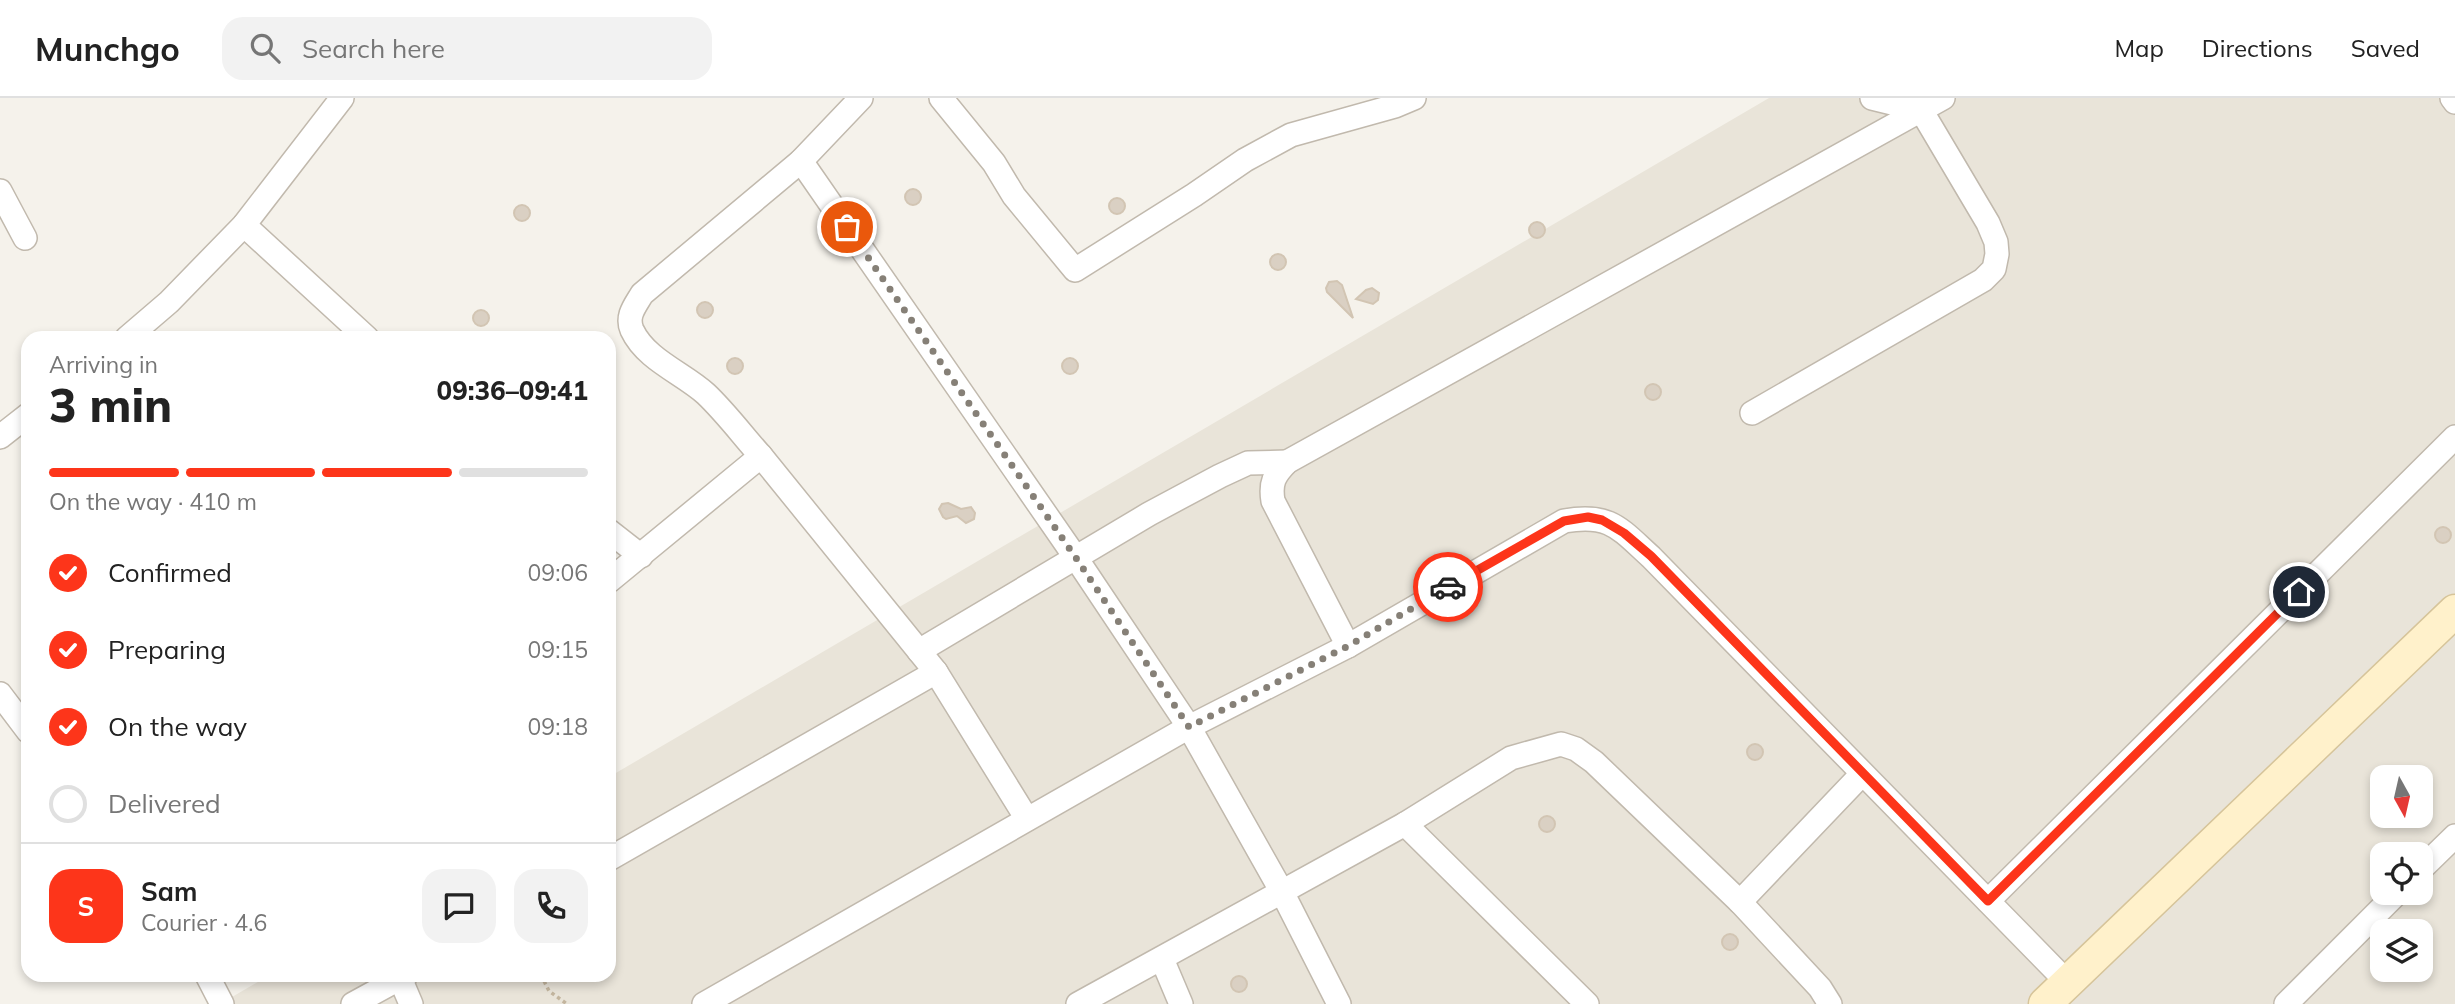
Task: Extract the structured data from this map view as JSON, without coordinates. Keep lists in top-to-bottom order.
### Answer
{
  "north": "bottom",
  "page": {
    "header": "Munchgo",
    "search": "Search here",
    "nav": ["Map", "Directions", "Saved"],
    "heading": ["3 min", "Arriving in", "09:36–09:41"],
    "panel": ["Sam", "Courier · 4.6"],
    "bar": "On the way · 410 m",
    "list": [
      ["Confirmed", "09:06"],
      ["Preparing", "09:15"],
      ["On the way", "09:18"],
      "Delivered"
    ],
    "round": "S"
  }
}
